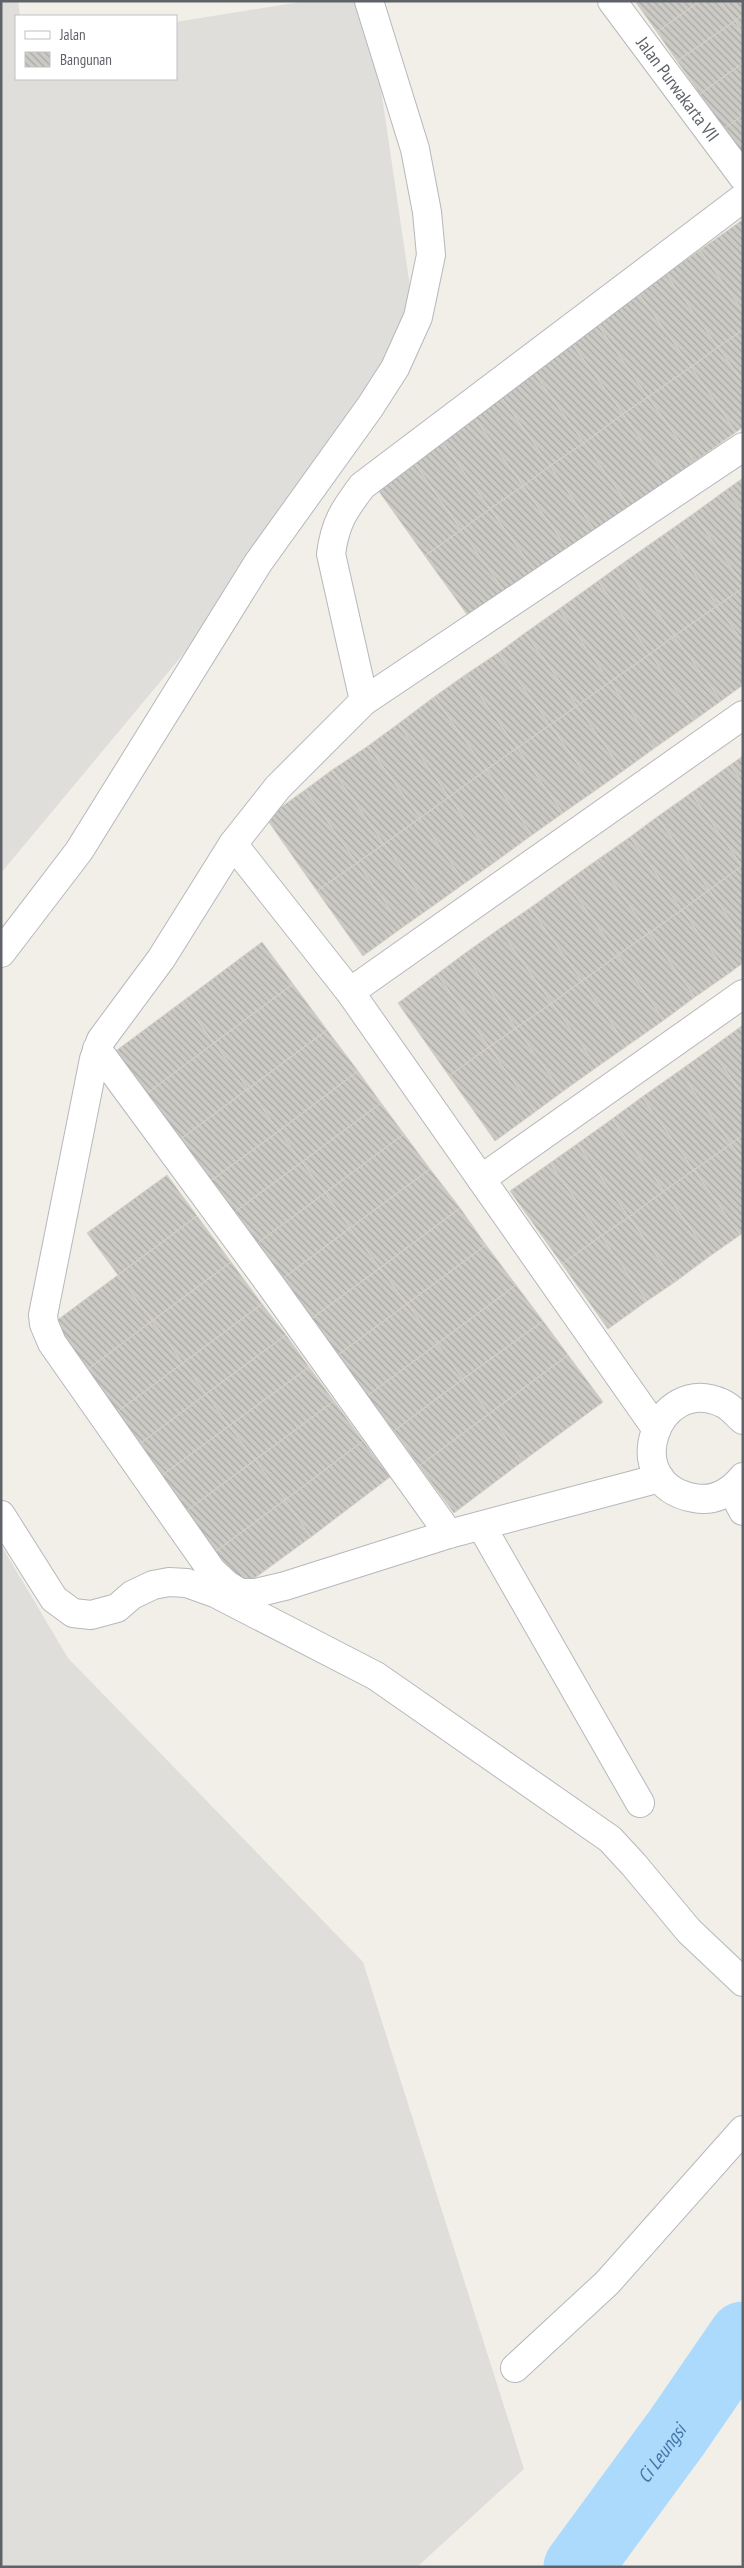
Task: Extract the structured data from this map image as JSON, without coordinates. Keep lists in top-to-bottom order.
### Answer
{
  "streets": {
    "street": ["Jalan Purwakarta VII"]
  },
  "water": ["Ci Leungsi"],
  "legend": ["Jalan", "Bangunan"]
}
